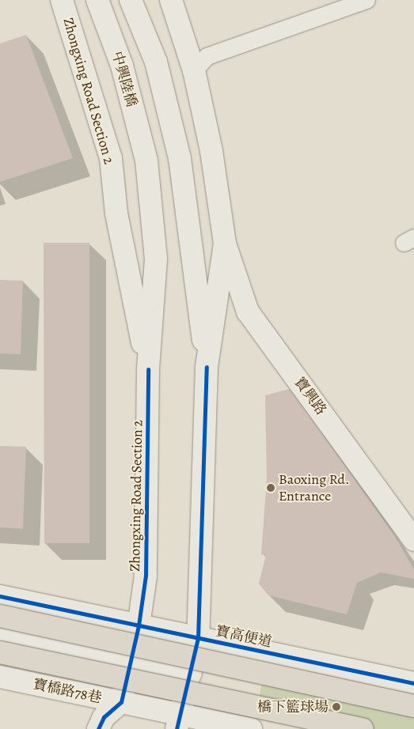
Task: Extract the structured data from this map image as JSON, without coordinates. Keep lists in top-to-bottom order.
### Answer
{
  "streets": {
    "street": [
      "中興陸橋",
      "Zhongxing Road Section 2",
      "寶興路",
      "寶高便道",
      "寶橋路78巷"
    ]
  },
  "crossings": [
    ["中興陸橋", "Zhongxing Road Section 2"],
    ["Zhongxing Road Section 2", "寶高便道"],
    ["Zhongxing Road Section 2", "寶橋路78巷"]
  ],
  "places": ["Baoxing Rd. Entrance", "橋下籃球場"]
}
